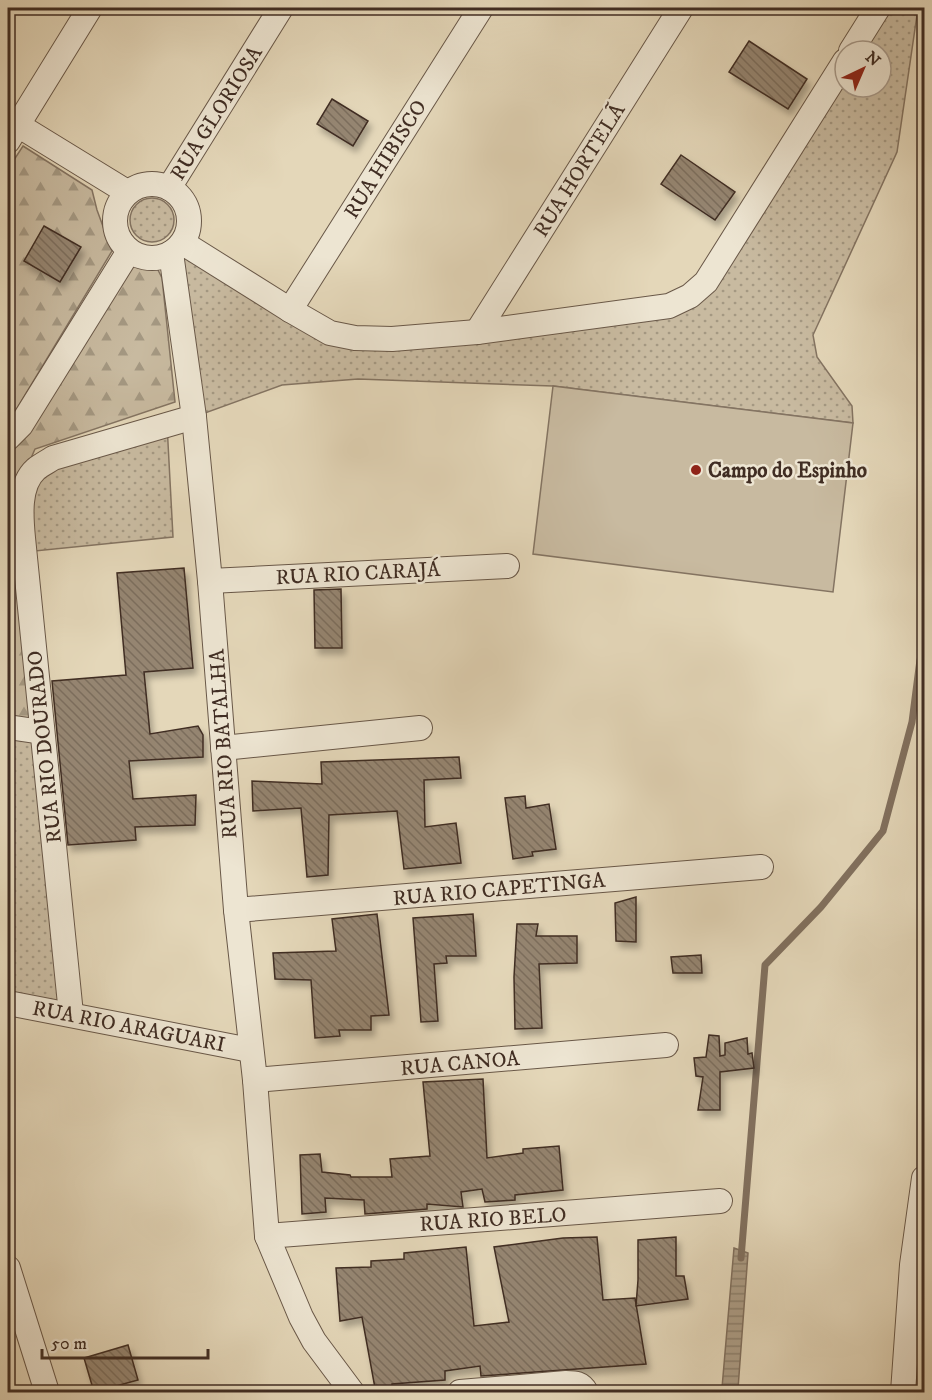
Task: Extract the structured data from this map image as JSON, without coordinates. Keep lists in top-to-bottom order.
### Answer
{
  "streets": {
    "street": [
      "RUA GLORIOSA",
      "RUA HIBISCO",
      "RUA HORTELÃ",
      "RUA RIO CARAJÁ",
      "RUA RIO BATALHA",
      "RUA RIO DOURADO",
      "RUA RIO CAPETINGA",
      "RUA RIO ARAGUARI",
      "RUA CANOA",
      "RUA RIO BELO"
    ]
  },
  "crossings": [
    ["RUA GLORIOSA", "RUA RIO BATALHA"],
    ["RUA RIO CARAJÁ", "RUA RIO BATALHA"],
    ["RUA RIO BATALHA", "RUA RIO DOURADO"],
    ["RUA RIO BATALHA", "RUA RIO CAPETINGA"],
    ["RUA RIO BATALHA", "RUA RIO ARAGUARI"],
    ["RUA RIO BATALHA", "RUA CANOA"],
    ["RUA RIO BATALHA", "RUA RIO BELO"],
    ["RUA RIO DOURADO", "RUA RIO ARAGUARI"]
  ],
  "places": ["Campo do Espinho"],
  "scale_bar": "50 m",
  "north": "top right"
}
